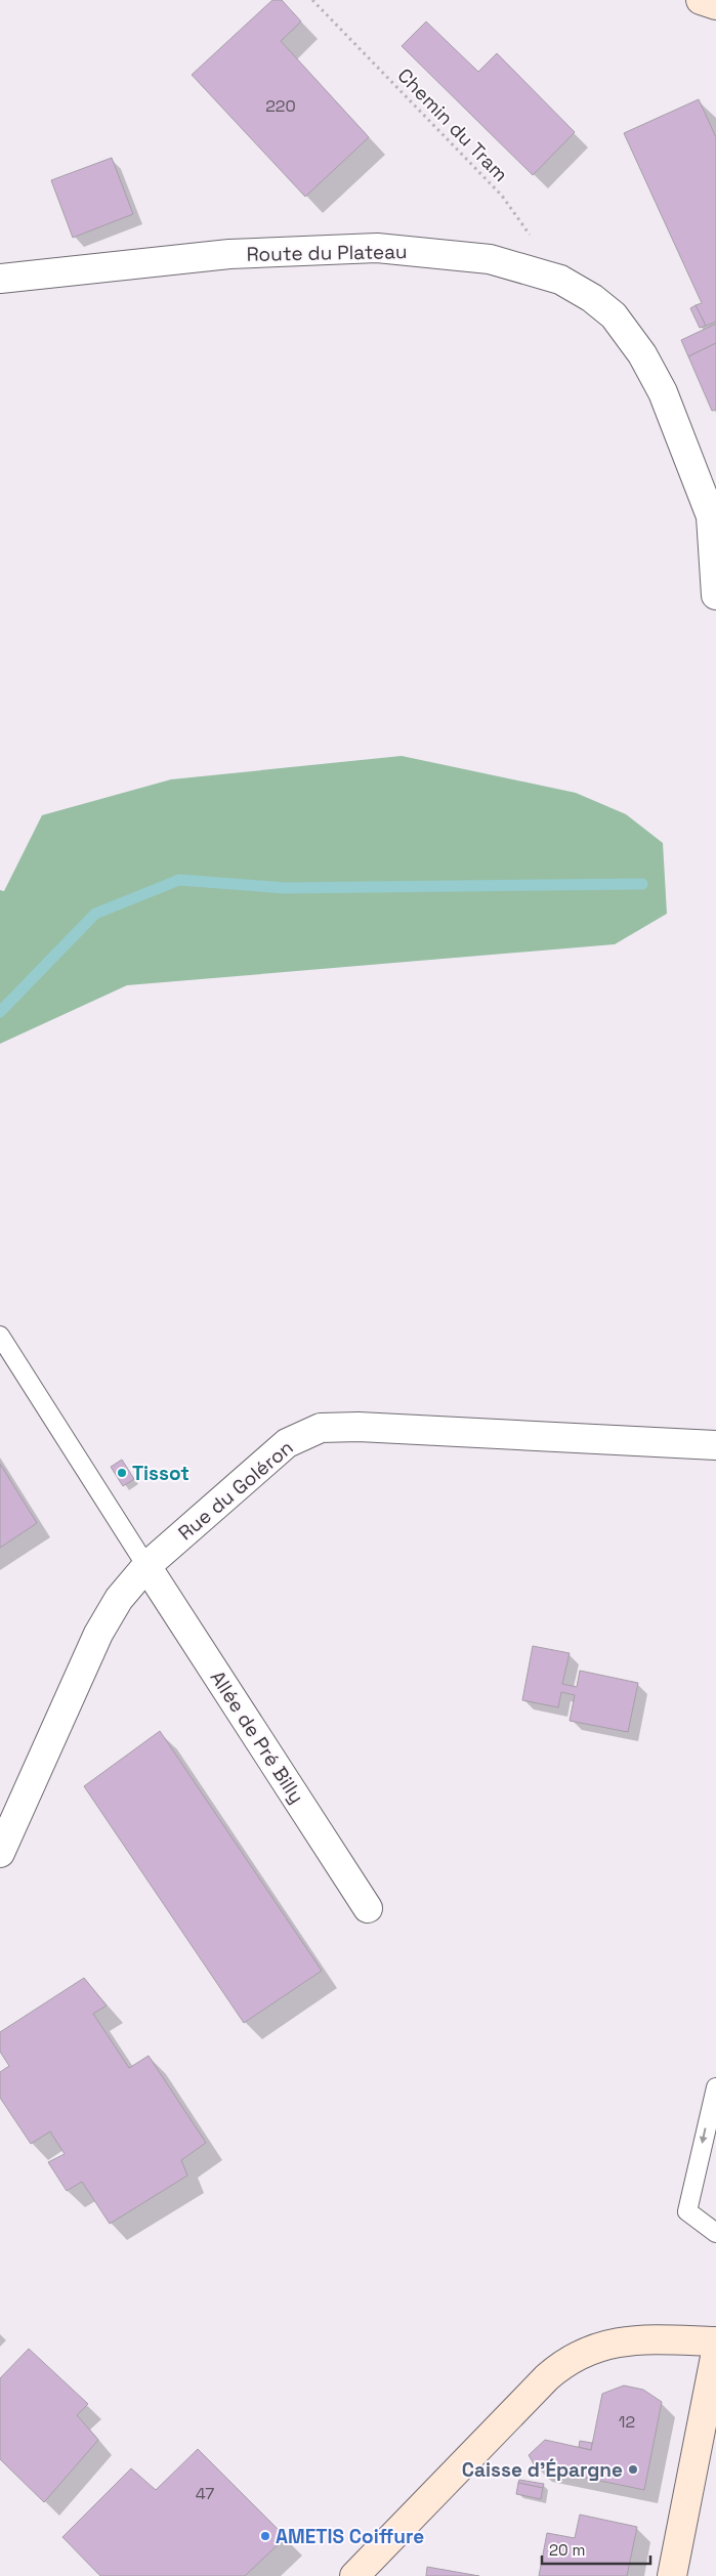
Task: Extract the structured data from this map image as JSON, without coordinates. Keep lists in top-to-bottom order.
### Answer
{
  "streets": {
    "street": ["Route du Plateau", "Rue du Goléron", "Allée de Pré Billy"],
    "path": ["Chemin du Tram"]
  },
  "crossings": [
    ["Rue du Goléron", "Allée de Pré Billy"]
  ],
  "places": ["Tissot", "Caisse d'Épargne", "AMETIS Coiffure"],
  "house_numbers": ["220", "12", "47"],
  "scale_bar": "20 m"
}
